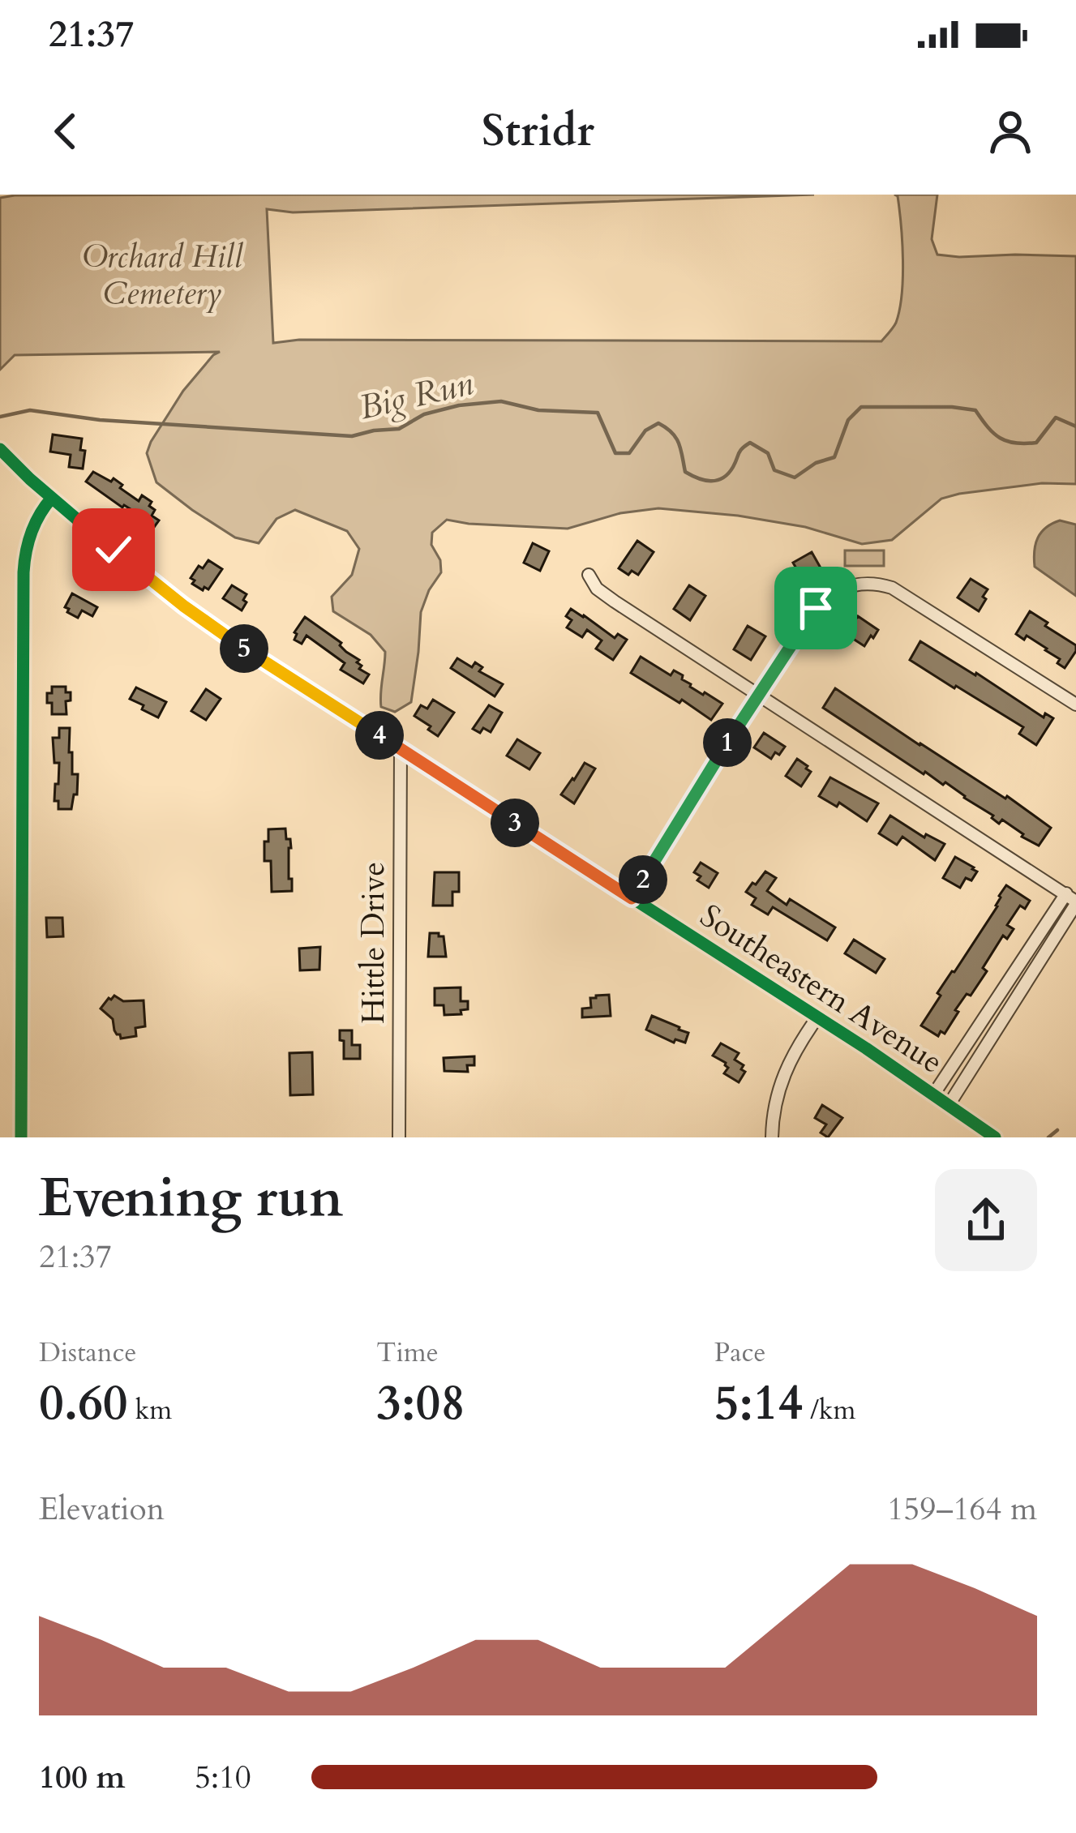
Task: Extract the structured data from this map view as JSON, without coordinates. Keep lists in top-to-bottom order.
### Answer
{
  "streets": {
    "street": ["Hittle Drive", "Southeastern Avenue"]
  },
  "crossings": [
    ["Hittle Drive", "Southeastern Avenue"]
  ],
  "water": ["Big Run"],
  "parks": ["Orchard Hill Cemetery"],
  "page": {
    "status": "21:37",
    "header": "Stridr",
    "pins": [
      "5",
      "4",
      "1",
      "3",
      "2"
    ],
    "heading": ["Evening run", "21:37"],
    "stats": [
      ["Distance", "0.60 km"],
      ["Time", "3:08"],
      ["Pace", "5:14 /km"]
    ],
    "chart": ["Elevation", "159–164 m"],
    "list": [
      {
        "name": "100 m",
        "note": "5:10"
      }
    ]
  }
}
